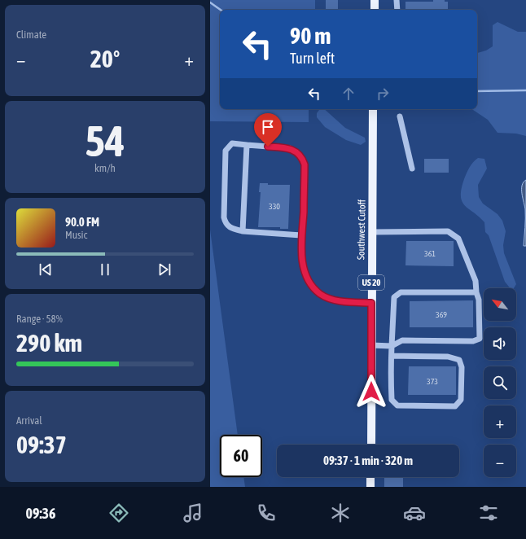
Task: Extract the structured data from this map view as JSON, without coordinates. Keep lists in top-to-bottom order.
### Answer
{
  "streets": {
    "main road": ["Southwest Cutoff", "US 20"]
  },
  "house_numbers": [
    "330",
    "361",
    "369",
    "373"
  ],
  "north": "top left",
  "page": {
    "tile": [
      "Climate",
      ["54", "km/h"],
      ["Range · 58%", "290 km"],
      ["Arrival", "09:37"]
    ],
    "turn": ["90 m", "Turn left"],
    "heat": ["−", "20°", "+"],
    "song": ["90.0 FM", "Music"],
    "map_buttons": ["+", "−"],
    "limit": "60",
    "trip": "09:37 · 1 min · 320 m",
    "tabs": "09:36"
  }
}
